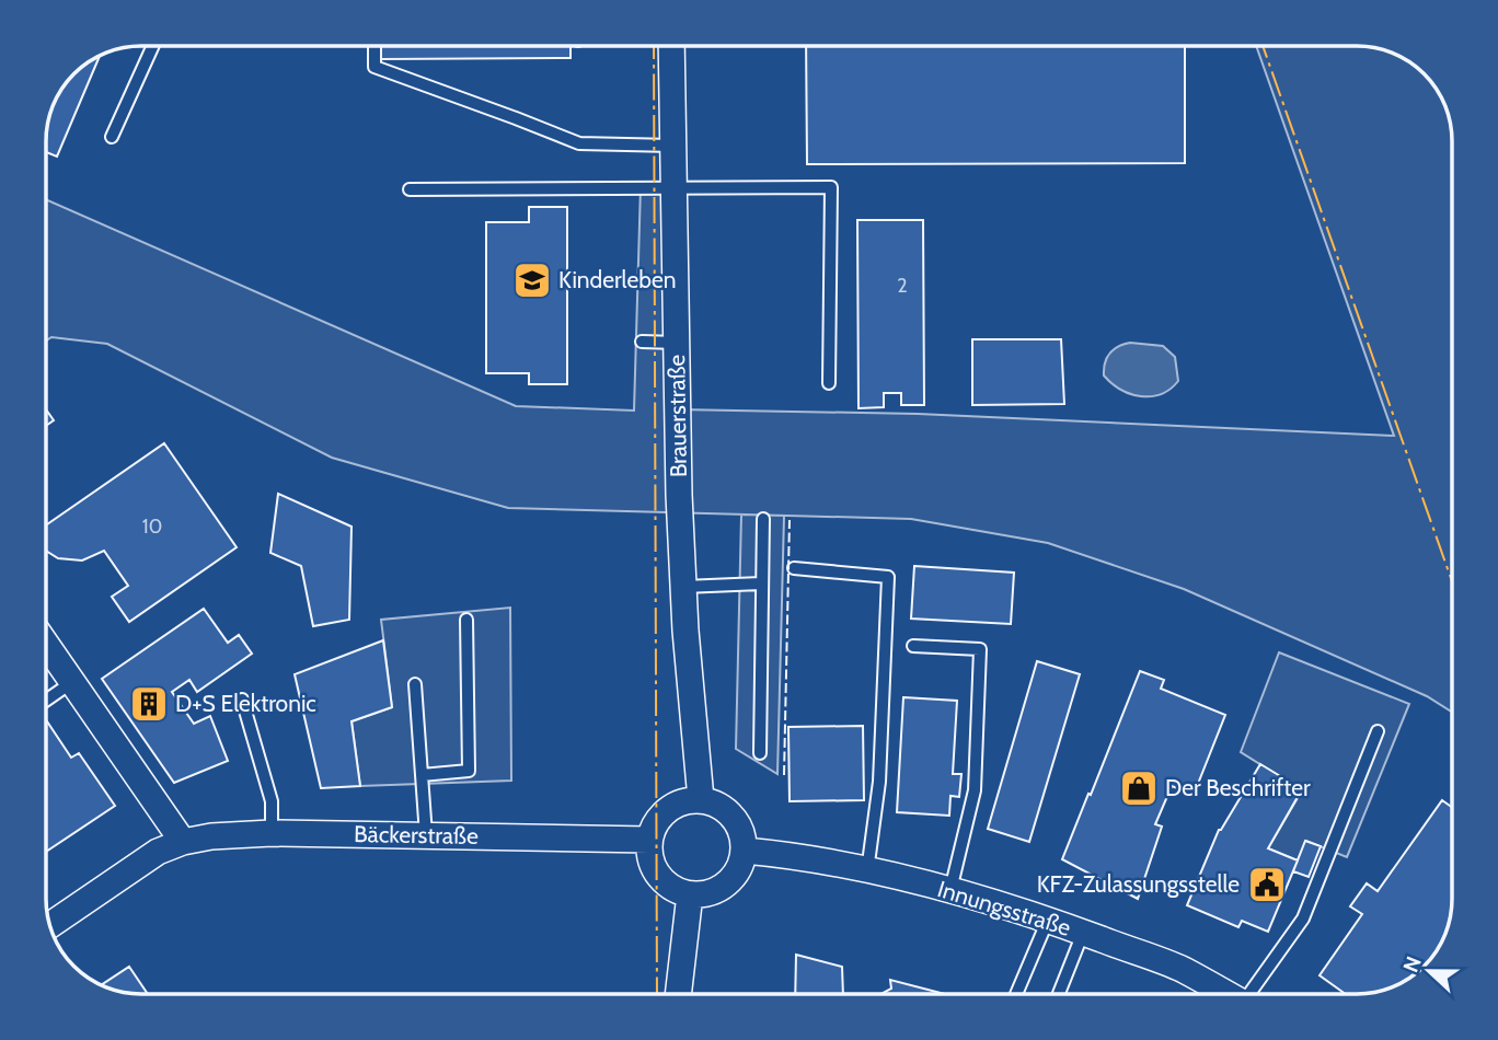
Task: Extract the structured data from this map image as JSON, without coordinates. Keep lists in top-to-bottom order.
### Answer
{
  "streets": {
    "street": ["Brauerstraße", "Bäckerstraße", "Innungsstraße"]
  },
  "crossings": [
    ["Brauerstraße", "Bäckerstraße"],
    ["Brauerstraße", "Innungsstraße"],
    ["Bäckerstraße", "Innungsstraße"]
  ],
  "places": {
    "school or university": ["Kinderleben"],
    "building": ["D+S Elektronic"],
    "shop": ["Der Beschrifter"],
    "public building": ["KFZ-Zulassungsstelle"]
  },
  "house_numbers": ["2", "10"],
  "north": "left"
}
